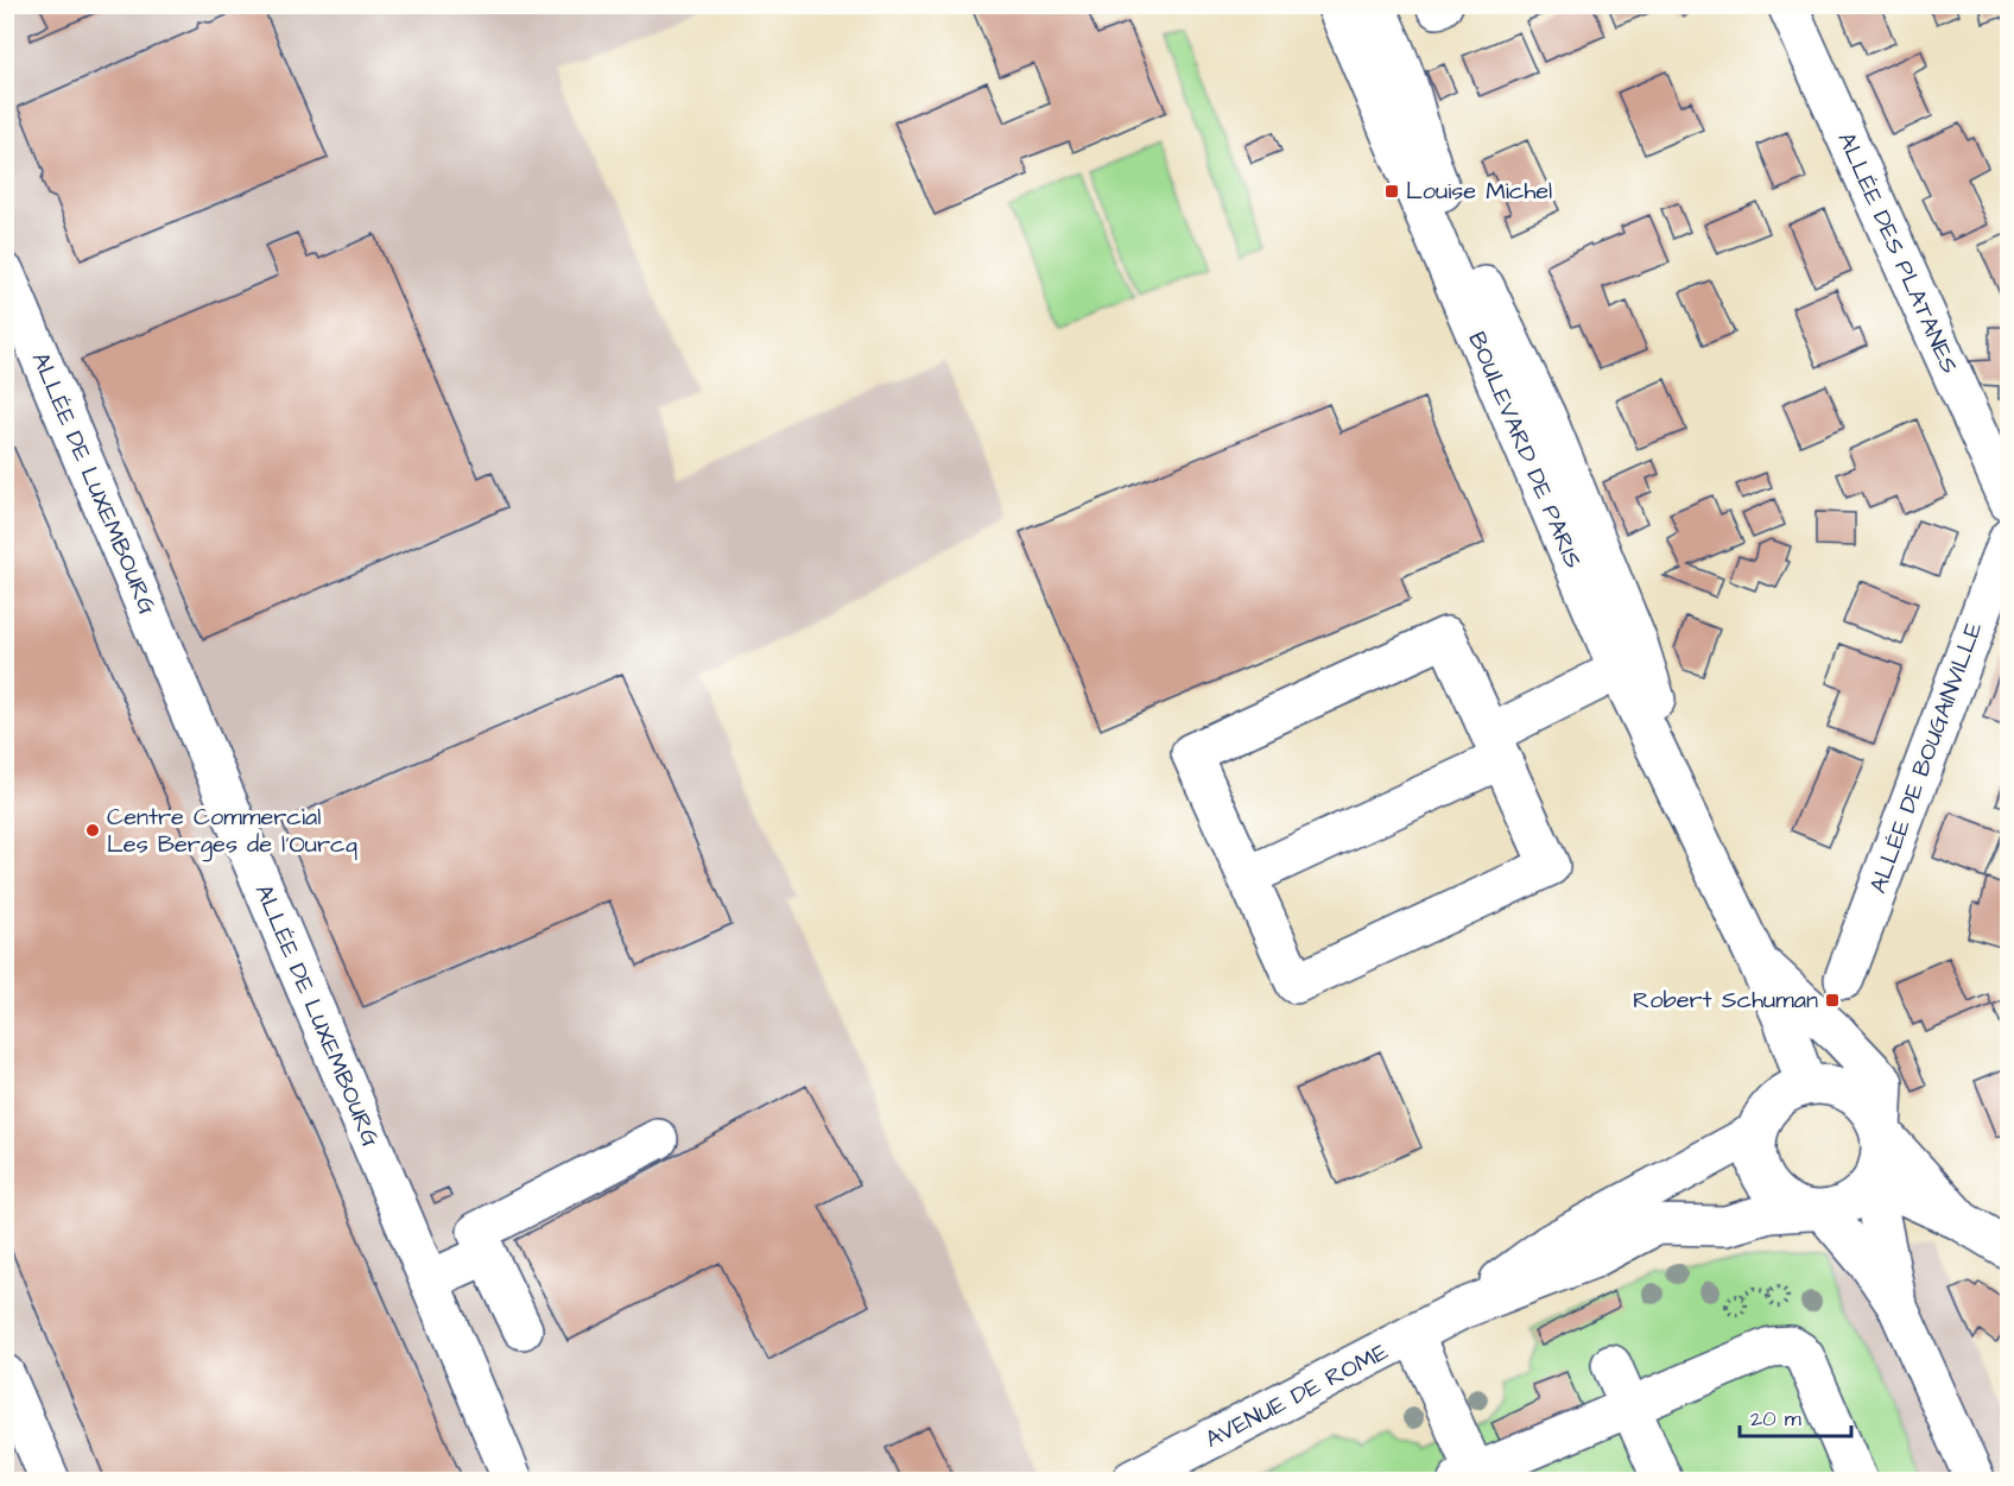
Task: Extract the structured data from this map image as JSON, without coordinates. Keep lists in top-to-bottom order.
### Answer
{
  "streets": {
    "street": [
      "ALLÉE DES PLATANES",
      "BOULEVARD DE PARIS",
      "ALLÉE DE LUXEMBOURG",
      "ALLÉE DE BOUGAINVILLE",
      "AVENUE DE ROME"
    ]
  },
  "crossings": [
    ["BOULEVARD DE PARIS", "AVENUE DE ROME"]
  ],
  "places": {
    "transit": ["Louise Michel", "Robert Schuman"],
    "other": ["Centre Commercial Les Berges de l'Ourcq"]
  },
  "scale_bar": "20 m"
}
